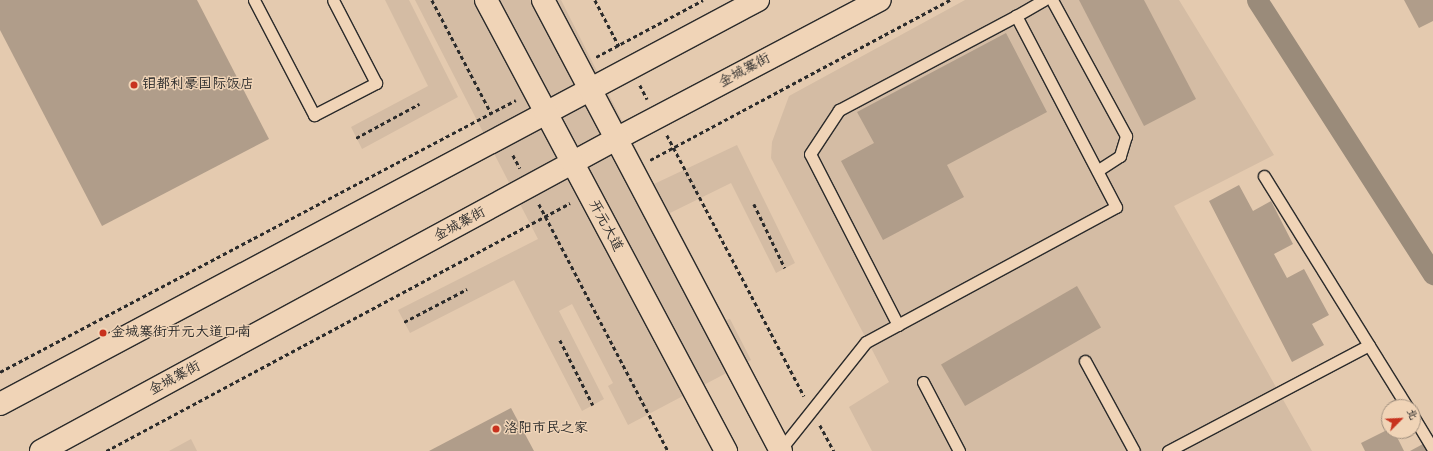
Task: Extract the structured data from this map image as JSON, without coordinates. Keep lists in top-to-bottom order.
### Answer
{
  "streets": {
    "main road": ["金城寨街", "开元大道"]
  },
  "crossings": [
    ["金城寨街", "开元大道"]
  ],
  "places": ["钼都利豪国际饭店", "金城寨街开元大道口南", "洛阳市民之家"],
  "north": "top right"
}
